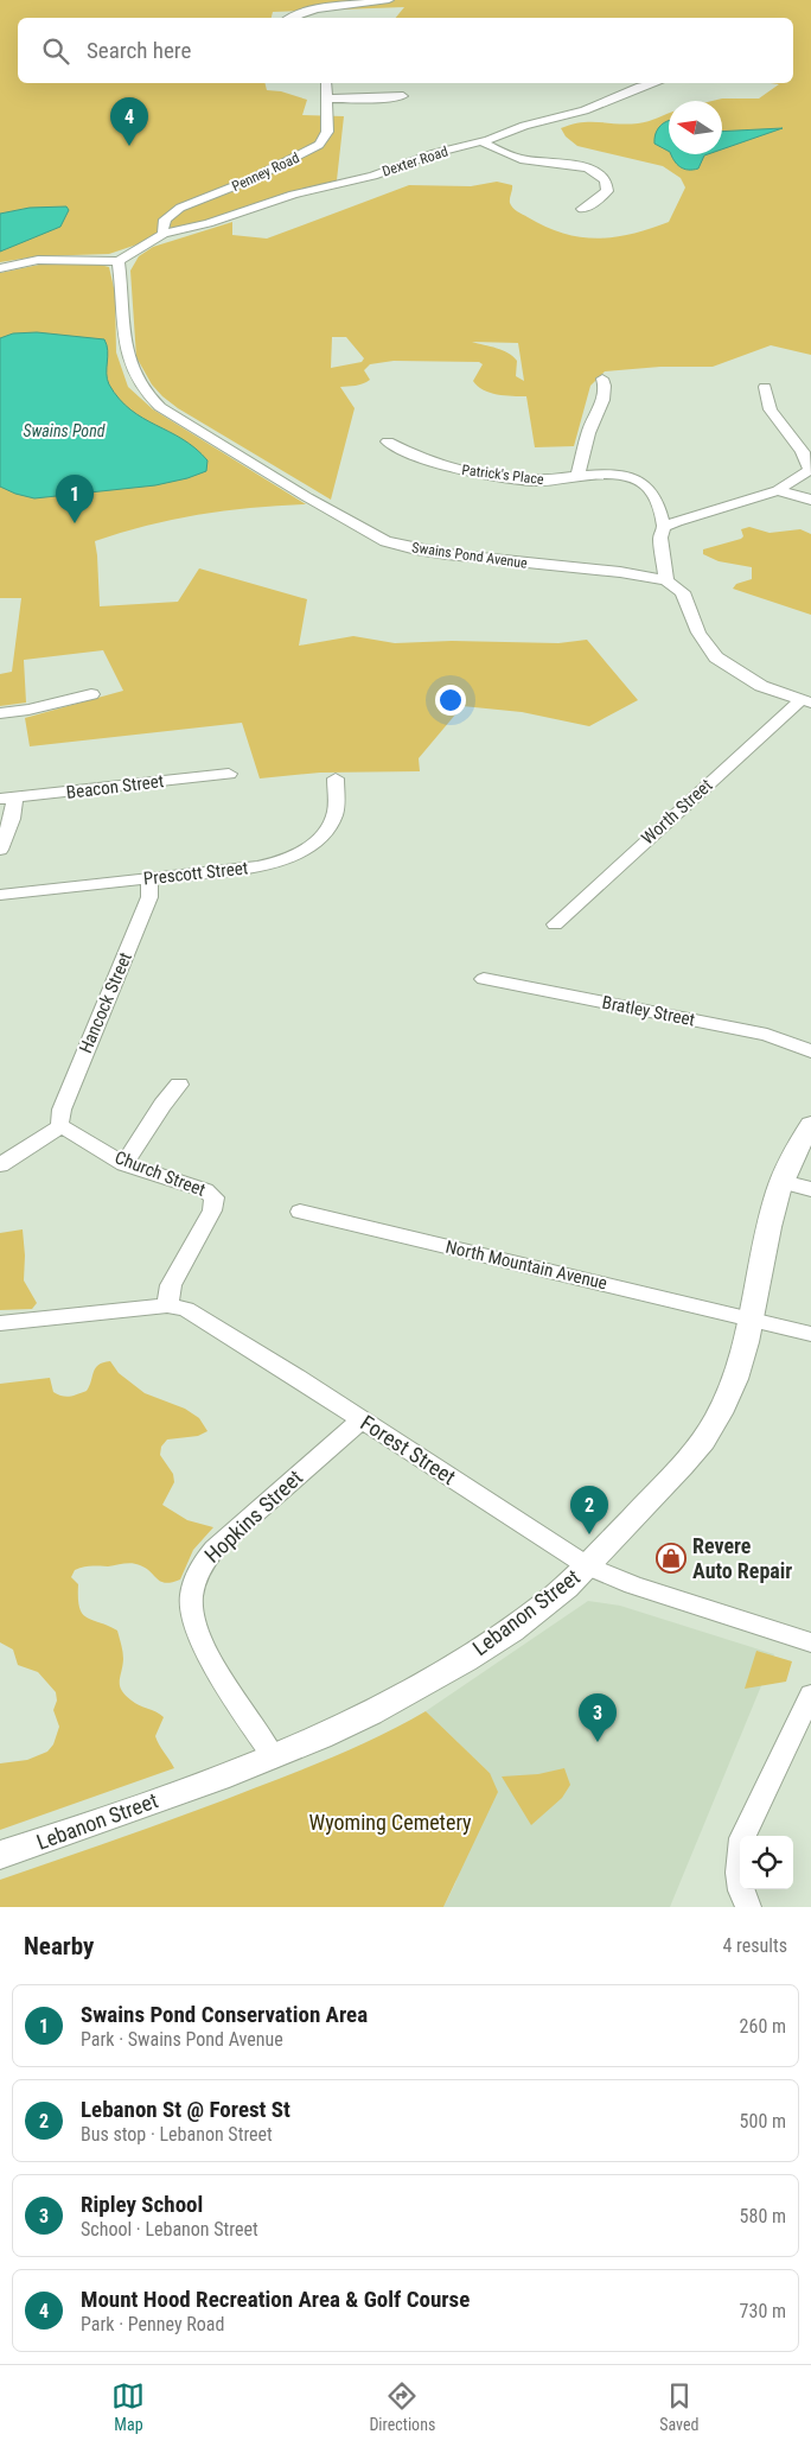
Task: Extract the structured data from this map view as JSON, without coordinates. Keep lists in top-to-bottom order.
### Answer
{
  "streets": {
    "main road": ["Lebanon Street"],
    "street": [
      "Dexter Road",
      "Penney Road",
      "Patrick's Place",
      "Swains Pond Avenue",
      "Beacon Street",
      "Worth Street",
      "Prescott Street",
      "Hancock Street",
      "Bratley Street",
      "Church Street",
      "North Mountain Avenue",
      "Forest Street",
      "Hopkins Street"
    ]
  },
  "crossings": [
    ["Dexter Road", "Penney Road"],
    ["Patrick's Place", "Swains Pond Avenue"],
    ["Prescott Street", "Hancock Street"],
    ["Hancock Street", "Church Street"],
    ["Church Street", "Forest Street"],
    ["North Mountain Avenue", "Lebanon Street"],
    ["Forest Street", "Hopkins Street"],
    ["Forest Street", "Lebanon Street"],
    ["Hopkins Street", "Lebanon Street"]
  ],
  "water": ["Swains Pond"],
  "parks": ["Wyoming Cemetery"],
  "places": {
    "shop": ["Revere Auto Repair"]
  },
  "north": "left",
  "page": {
    "search": "Search here",
    "pins": [
      "4",
      "1",
      "2",
      "3"
    ],
    "heading": ["Nearby", "4 results"],
    "list": [
      {
        "mark": "1",
        "name": "Swains Pond Conservation Area",
        "note": "Park · Swains Pond Avenue",
        "value": "260 m"
      },
      {
        "mark": "2",
        "name": "Lebanon St @ Forest St",
        "note": "Bus stop · Lebanon Street",
        "value": "500 m"
      },
      {
        "mark": "3",
        "name": "Ripley School",
        "note": "School · Lebanon Street",
        "value": "580 m"
      },
      {
        "mark": "4",
        "name": "Mount Hood Recreation Area & Golf Course",
        "note": "Park · Penney Road",
        "value": "730 m"
      }
    ],
    "nav": ["Map", "Directions", "Saved"]
  }
}
